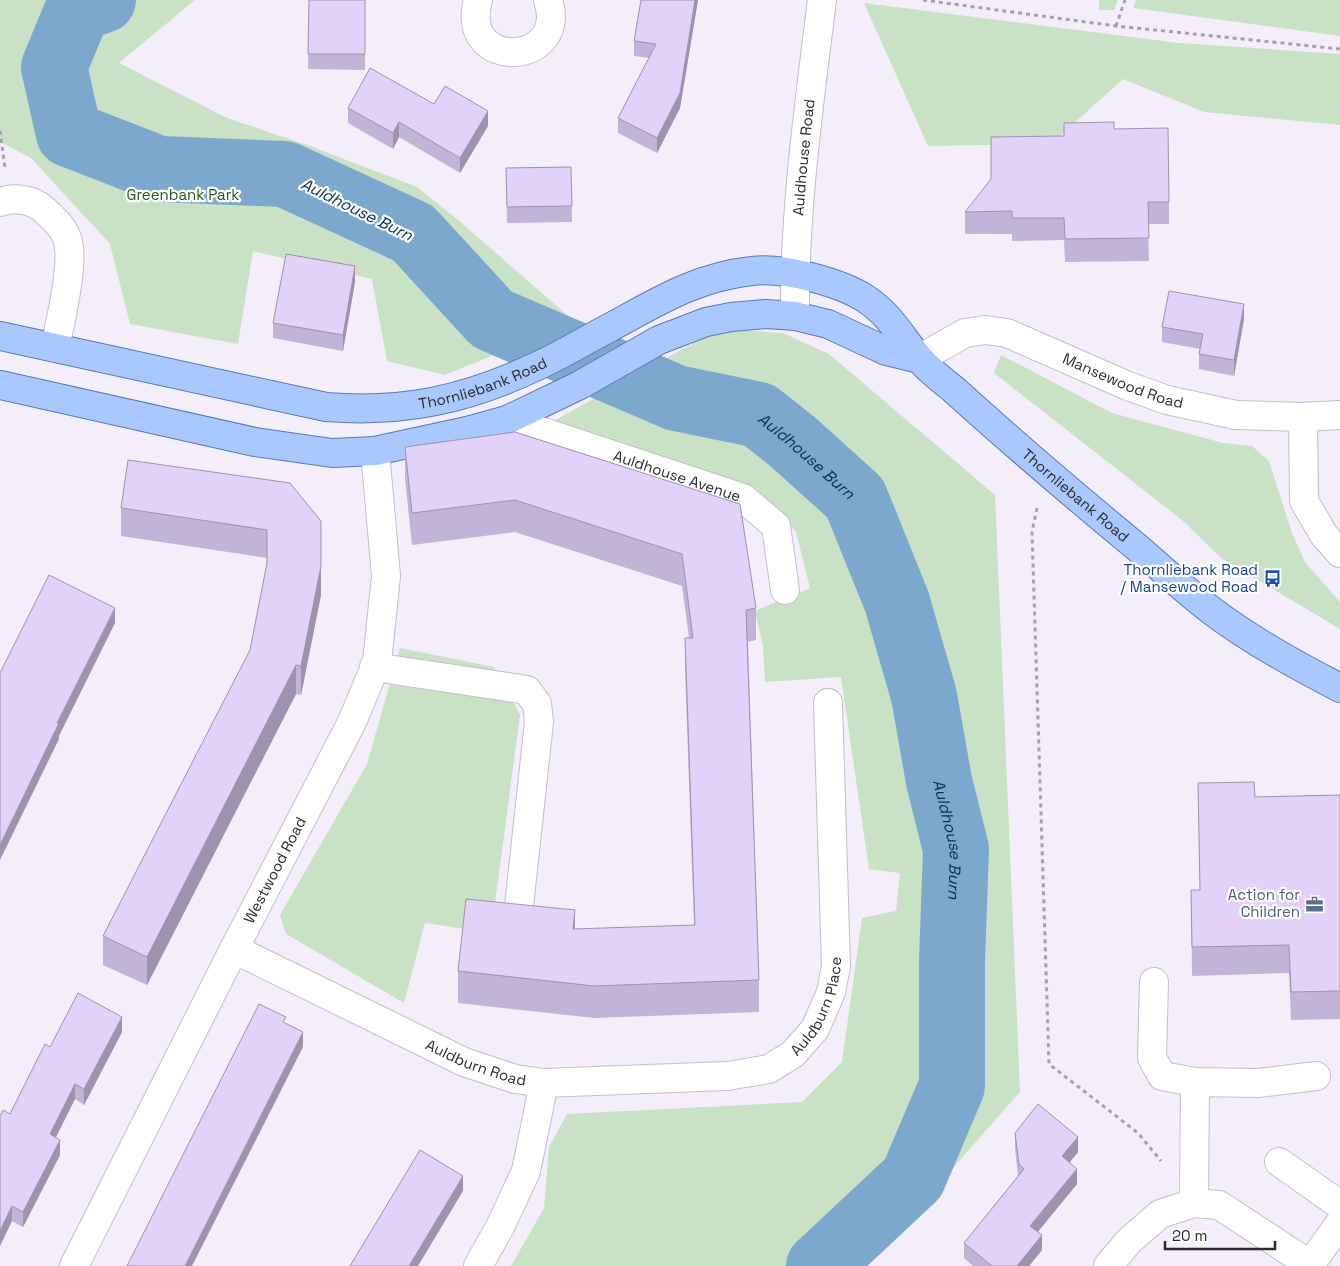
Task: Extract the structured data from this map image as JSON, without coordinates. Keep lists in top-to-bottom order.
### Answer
{
  "streets": {
    "main road": ["Thornliebank Road"],
    "street": [
      "Auldhouse Road",
      "Mansewood Road",
      "Auldhouse Avenue",
      "Westwood Road",
      "Auldburn Place",
      "Auldburn Road"
    ]
  },
  "crossings": [
    ["Auldhouse Road", "Thornliebank Road"],
    ["Mansewood Road", "Thornliebank Road"],
    ["Thornliebank Road", "Auldhouse Avenue"],
    ["Thornliebank Road", "Westwood Road"],
    ["Westwood Road", "Auldburn Road"],
    ["Auldburn Place", "Auldburn Road"]
  ],
  "water": ["Auldhouse Burn"],
  "parks": ["Greenbank Park"],
  "places": {
    "bus stop": ["Thornliebank Road / Mansewood Road"],
    "office": ["Action for Children"]
  },
  "scale_bar": "20 m"
}
